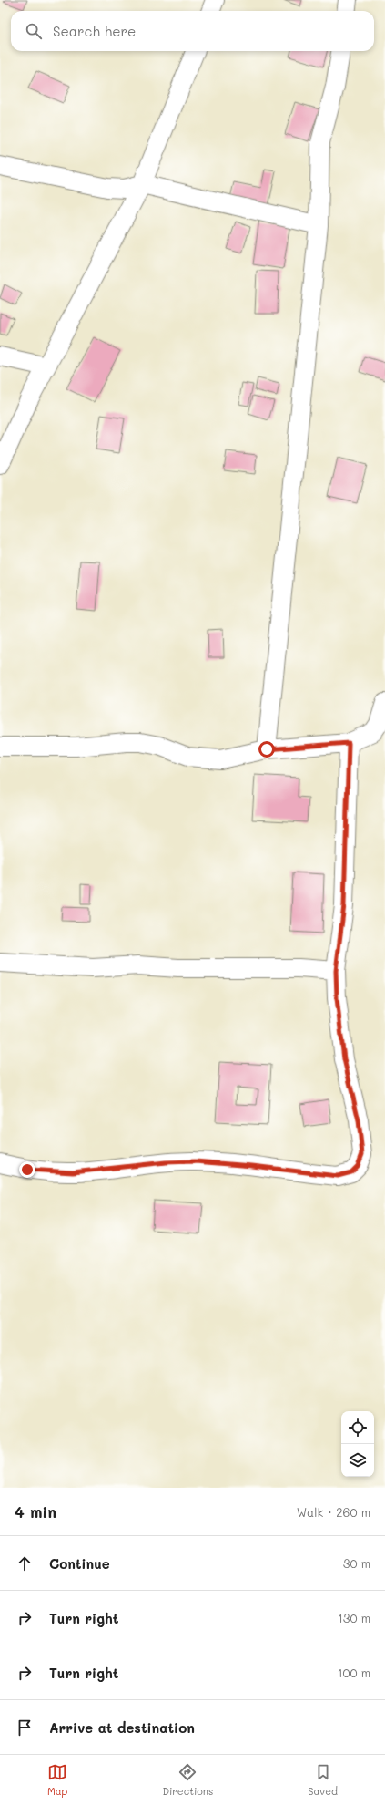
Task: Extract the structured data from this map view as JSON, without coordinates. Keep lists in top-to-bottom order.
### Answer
{
  "page": {
    "search": "Search here",
    "heading": ["4 min", "Walk · 260 m"],
    "list": [
      ["Continue", "30 m"],
      ["Turn right", "130 m"],
      ["Turn right", "100 m"],
      "Arrive at destination"
    ],
    "nav": ["Map", "Directions", "Saved"]
  }
}
